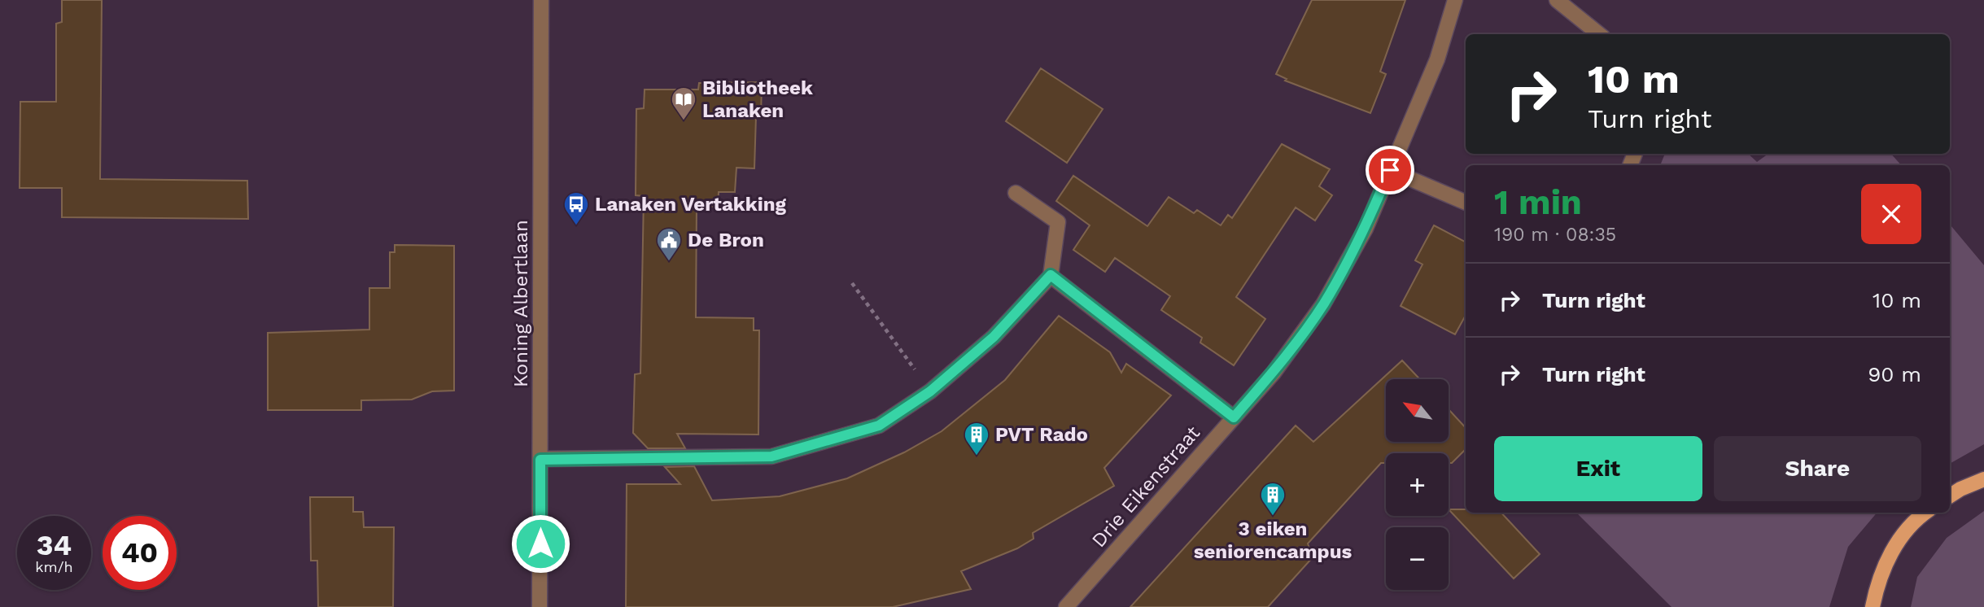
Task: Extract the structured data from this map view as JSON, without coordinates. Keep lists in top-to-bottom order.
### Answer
{
  "streets": {
    "street": ["Koning Albertlaan", "Drie Eikenstraat"]
  },
  "places": {
    "library": ["Bibliotheek Lanaken"],
    "bus stop": ["Lanaken Vertakking"],
    "public building": ["De Bron"],
    "building": ["PVT Rado", "3 eiken seniorencampus"]
  },
  "north": "top left",
  "page": {
    "turn": ["10 m", "Turn right"],
    "heading": ["1 min", "190 m · 08:35"],
    "list": [
      {
        "name": "Turn right",
        "value": "10 m"
      },
      {
        "name": "Turn right",
        "value": "90 m"
      }
    ],
    "map_buttons": ["+", "−"],
    "buttons": ["Exit", "Share"],
    "speed": "34 km/h",
    "limit": "40"
  }
}
